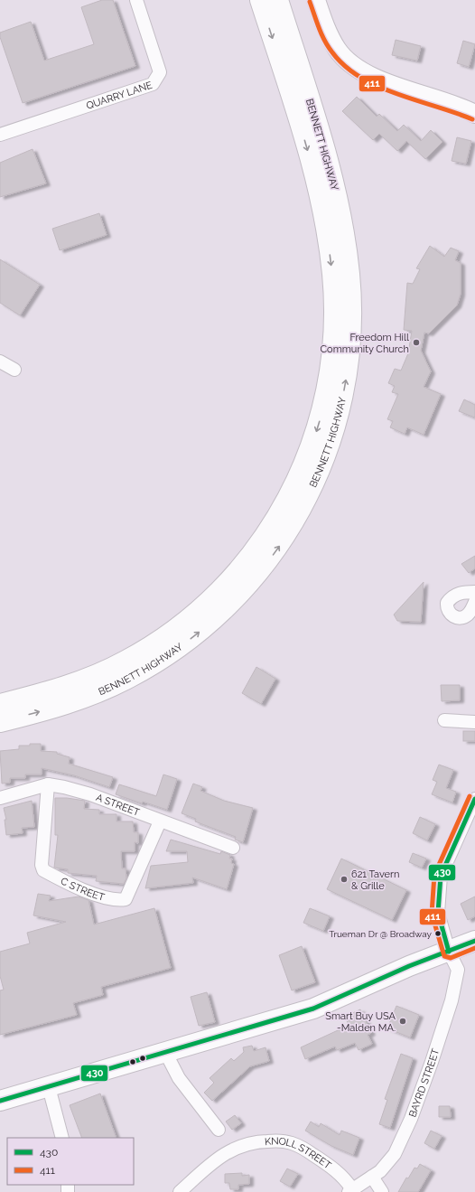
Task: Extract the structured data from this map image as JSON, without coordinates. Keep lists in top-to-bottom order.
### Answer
{
  "streets": {
    "main road": ["BENNETT HIGHWAY"],
    "street": [
      "QUARRY LANE",
      "A STREET",
      "C STREET",
      "BAYRD STREET",
      "KNOLL STREET"
    ]
  },
  "crossings": [
    ["A STREET", "C STREET"],
    ["BAYRD STREET", "KNOLL STREET"]
  ],
  "places": [
    "Freedom Hill Community Church",
    "621 Tavern & Grille",
    "Trueman Dr @ Broadway",
    "Smart Buy USA -Malden MA."
  ],
  "lines": ["transit line 411", "transit line 430"],
  "legend": ["430", "411"]
}
